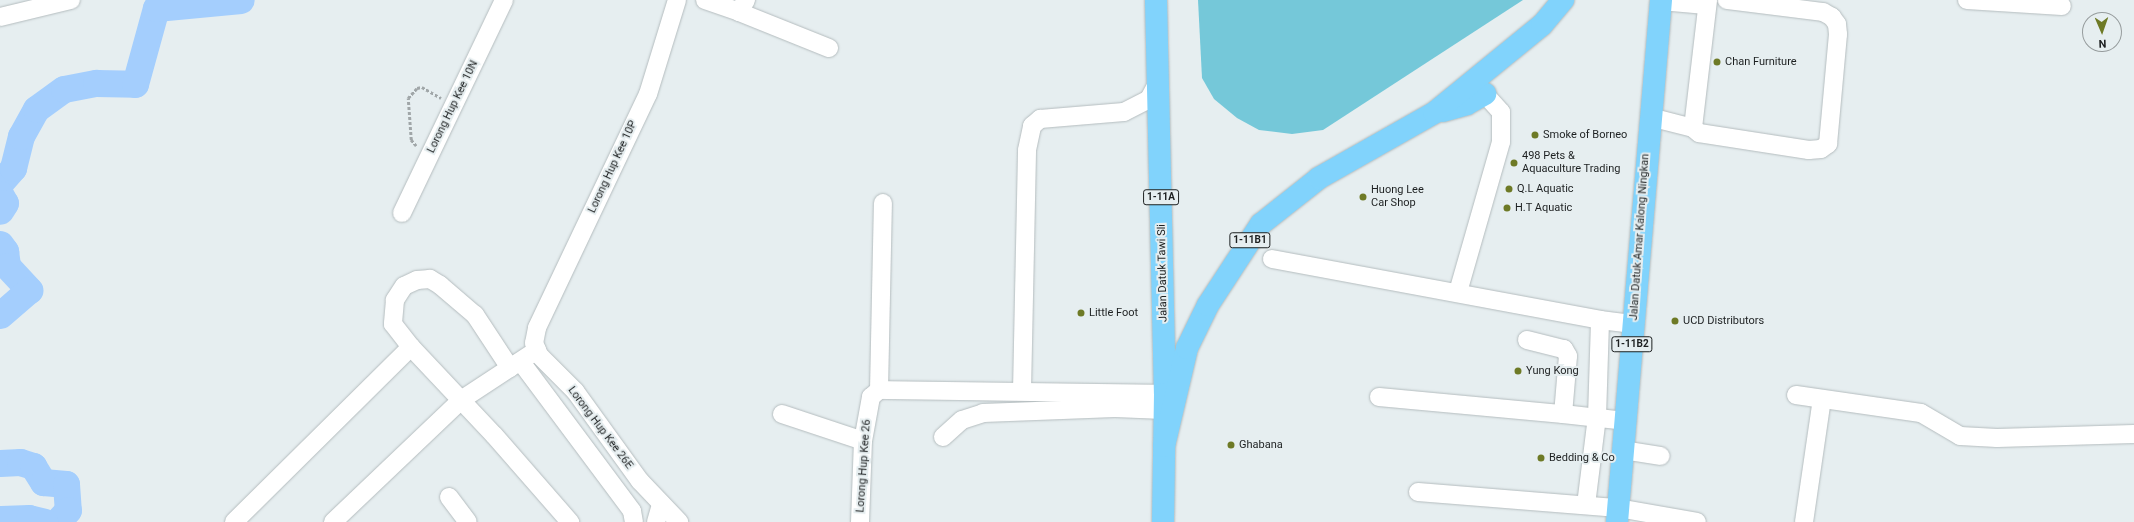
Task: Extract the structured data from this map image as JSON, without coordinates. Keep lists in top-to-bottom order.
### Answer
{
  "streets": {
    "highway": [
      "1-11A",
      "Jalan Datuk Amar Kalong Ningkan",
      "1-11B1",
      "Jalan Datuk Tawi Sli",
      "1-11B2"
    ],
    "street": [
      "Lorong Hup Kee 10N",
      "Lorong Hup Kee 10P",
      "Lorong Hup Kee 26E",
      "Lorong Hup Kee 26"
    ]
  },
  "crossings": [
    ["Lorong Hup Kee 10P", "Lorong Hup Kee 26E"],
    ["1-11B1", "Jalan Datuk Tawi Sli"]
  ],
  "places": [
    "Chan Furniture",
    "Smoke of Borneo",
    "498 Pets & Aquaculture Trading",
    "Q.L Aquatic",
    "Huong Lee Car Shop",
    "H.T Aquatic",
    "Little Foot",
    "UCD Distributors",
    "Yung Kong",
    "Ghabana",
    "Bedding & Co"
  ],
  "north": "bottom"
}
